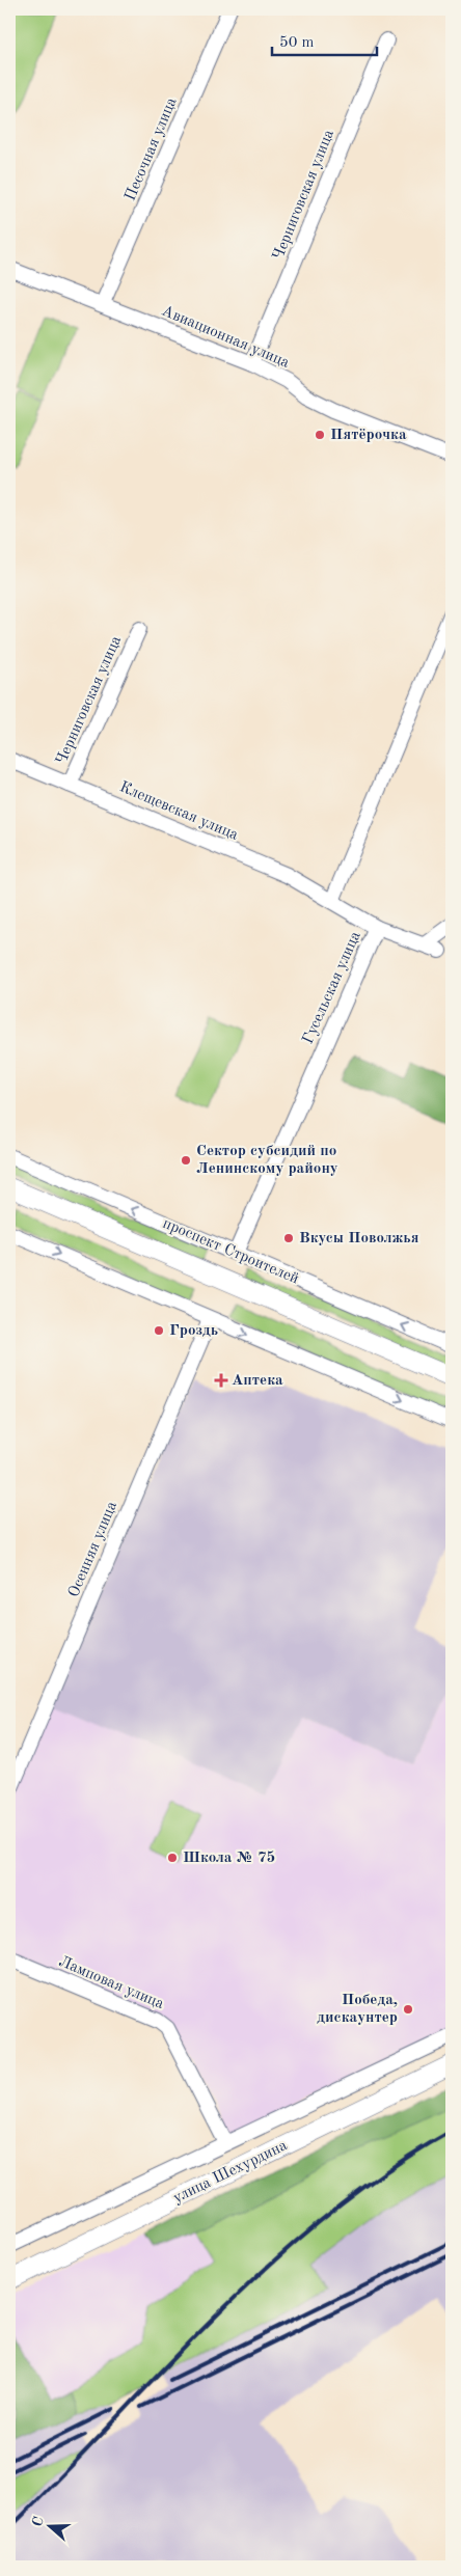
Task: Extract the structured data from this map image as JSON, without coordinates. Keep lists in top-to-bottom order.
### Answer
{
  "streets": {
    "main road": ["проспект Строителей", "улица Шехурдина"],
    "street": [
      "Песочная улица",
      "Черниговская улица",
      "Авиационная улица",
      "Клещевская улица",
      "Гусельская улица",
      "Осенняя улица",
      "Ламповая улица"
    ]
  },
  "crossings": [
    ["Песочная улица", "Авиационная улица"],
    ["Черниговская улица", "Авиационная улица"],
    ["Черниговская улица", "Клещевская улица"],
    ["Клещевская улица", "Гусельская улица"],
    ["Гусельская улица", "проспект Строителей"]
  ],
  "places": {
    "other": [
      "Пятёрочка",
      "Сектор субсидий по Ленинскому району",
      "Вкусы Поволжья",
      "Гроздь",
      "Школа № 75",
      "Победа, дискаунтер"
    ],
    "health": ["Аптека"]
  },
  "scale_bar": "50 m",
  "north": "left"
}
